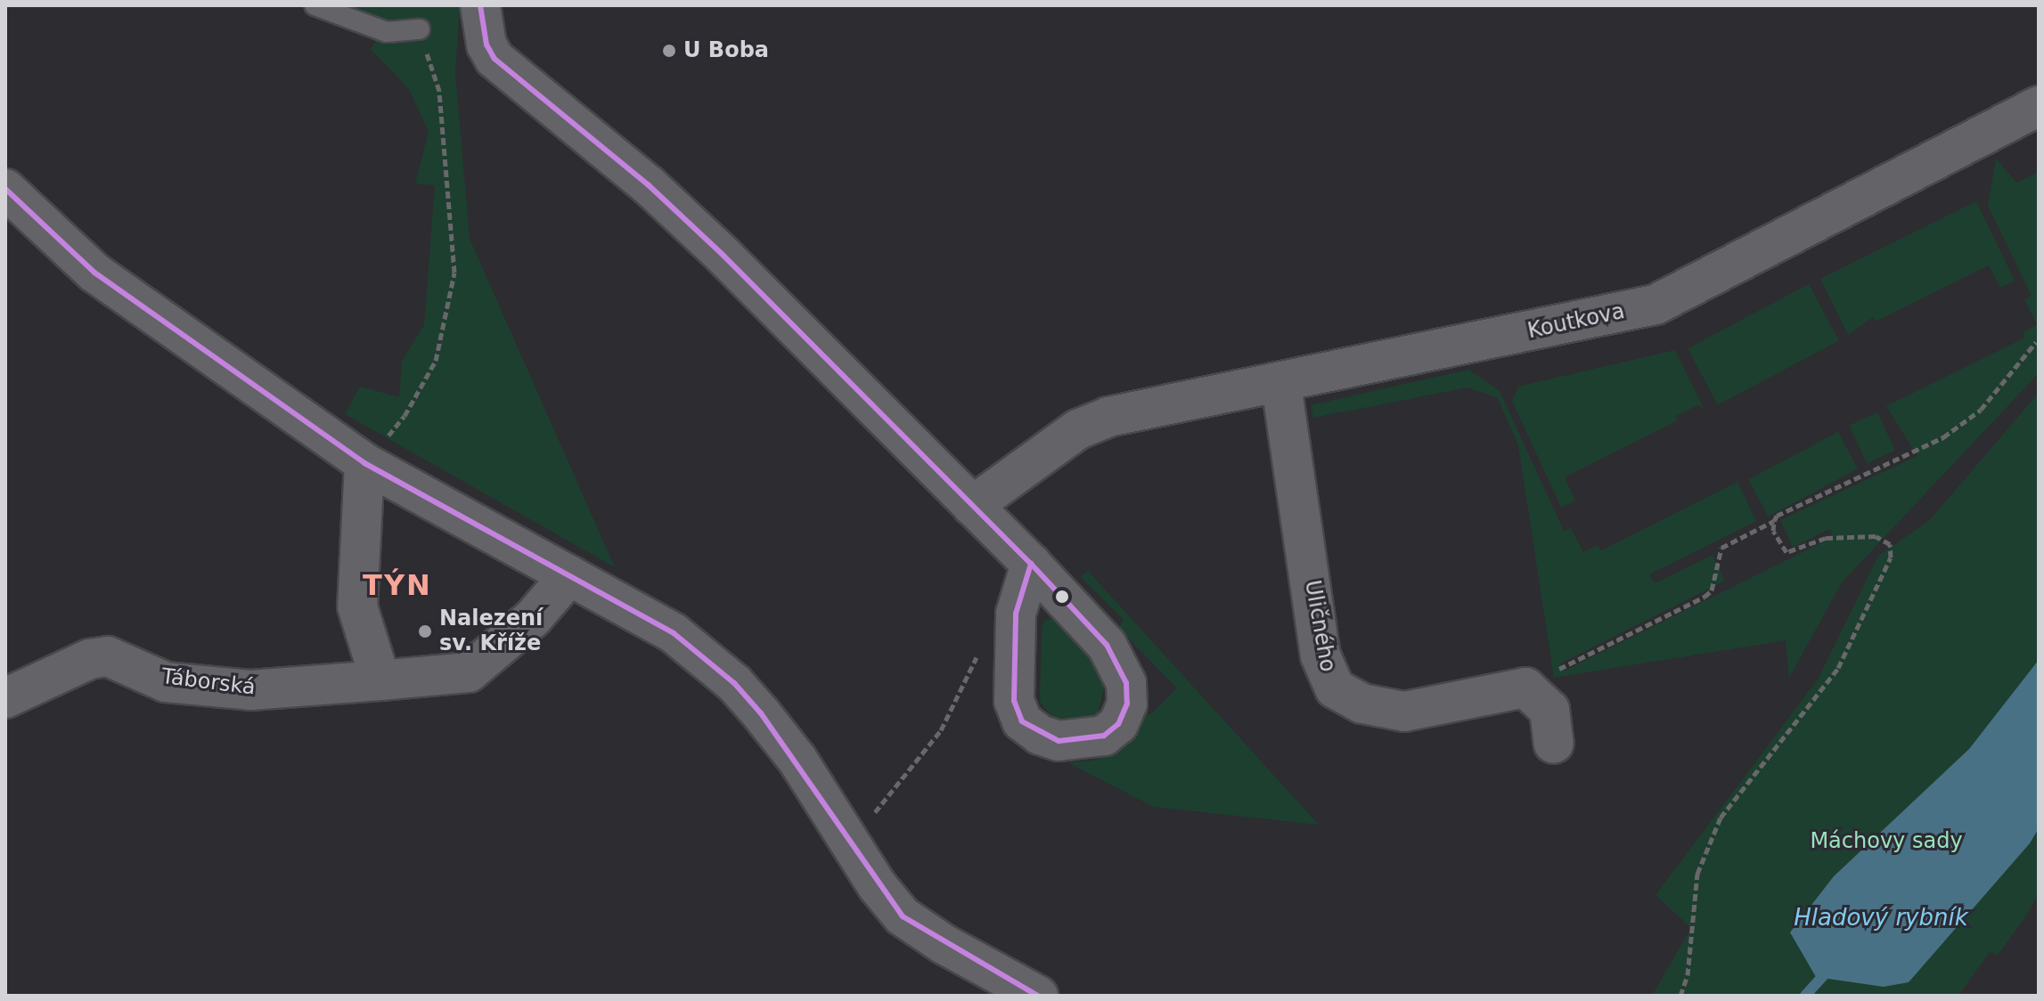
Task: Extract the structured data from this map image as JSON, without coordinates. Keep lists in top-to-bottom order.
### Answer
{
  "streets": {
    "street": ["Koutkova", "Uličného", "Táborská"]
  },
  "crossings": [
    ["Koutkova", "Uličného"]
  ],
  "districts": ["TÝN"],
  "water": ["Hladový rybník"],
  "parks": ["Máchovy sady"],
  "places": ["U Boba", "Nalezení sv. Kříže"]
}
